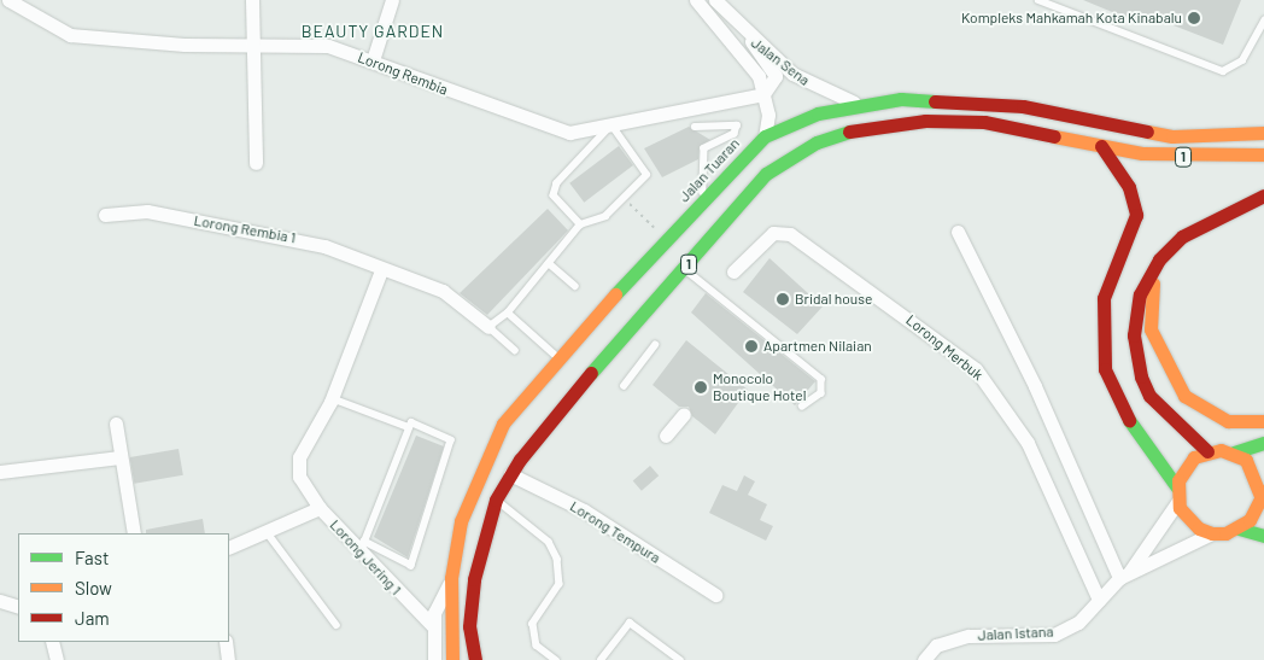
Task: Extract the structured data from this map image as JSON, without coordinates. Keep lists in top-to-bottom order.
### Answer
{
  "streets": {
    "main road": ["1", "Jalan Tuaran"],
    "street": [
      "Jalan Sena",
      "Lorong Rembia",
      "Lorong Rembia 1",
      "Lorong Merbuk",
      "Lorong Tempura",
      "Lorong Jering 1",
      "Jalan Istana"
    ]
  },
  "crossings": [
    ["Jalan Sena", "Lorong Rembia"],
    ["Jalan Sena", "Jalan Tuaran"],
    ["1", "Lorong Tempura"],
    ["Lorong Merbuk", "Jalan Istana"]
  ],
  "districts": ["BEAUTY GARDEN"],
  "places": [
    "Kompleks Mahkamah Kota Kinabalu",
    "Bridal house",
    "Apartmen Nilaian",
    "Monocolo Boutique Hotel"
  ],
  "legend": ["Fast", "Slow", "Jam"]
}
